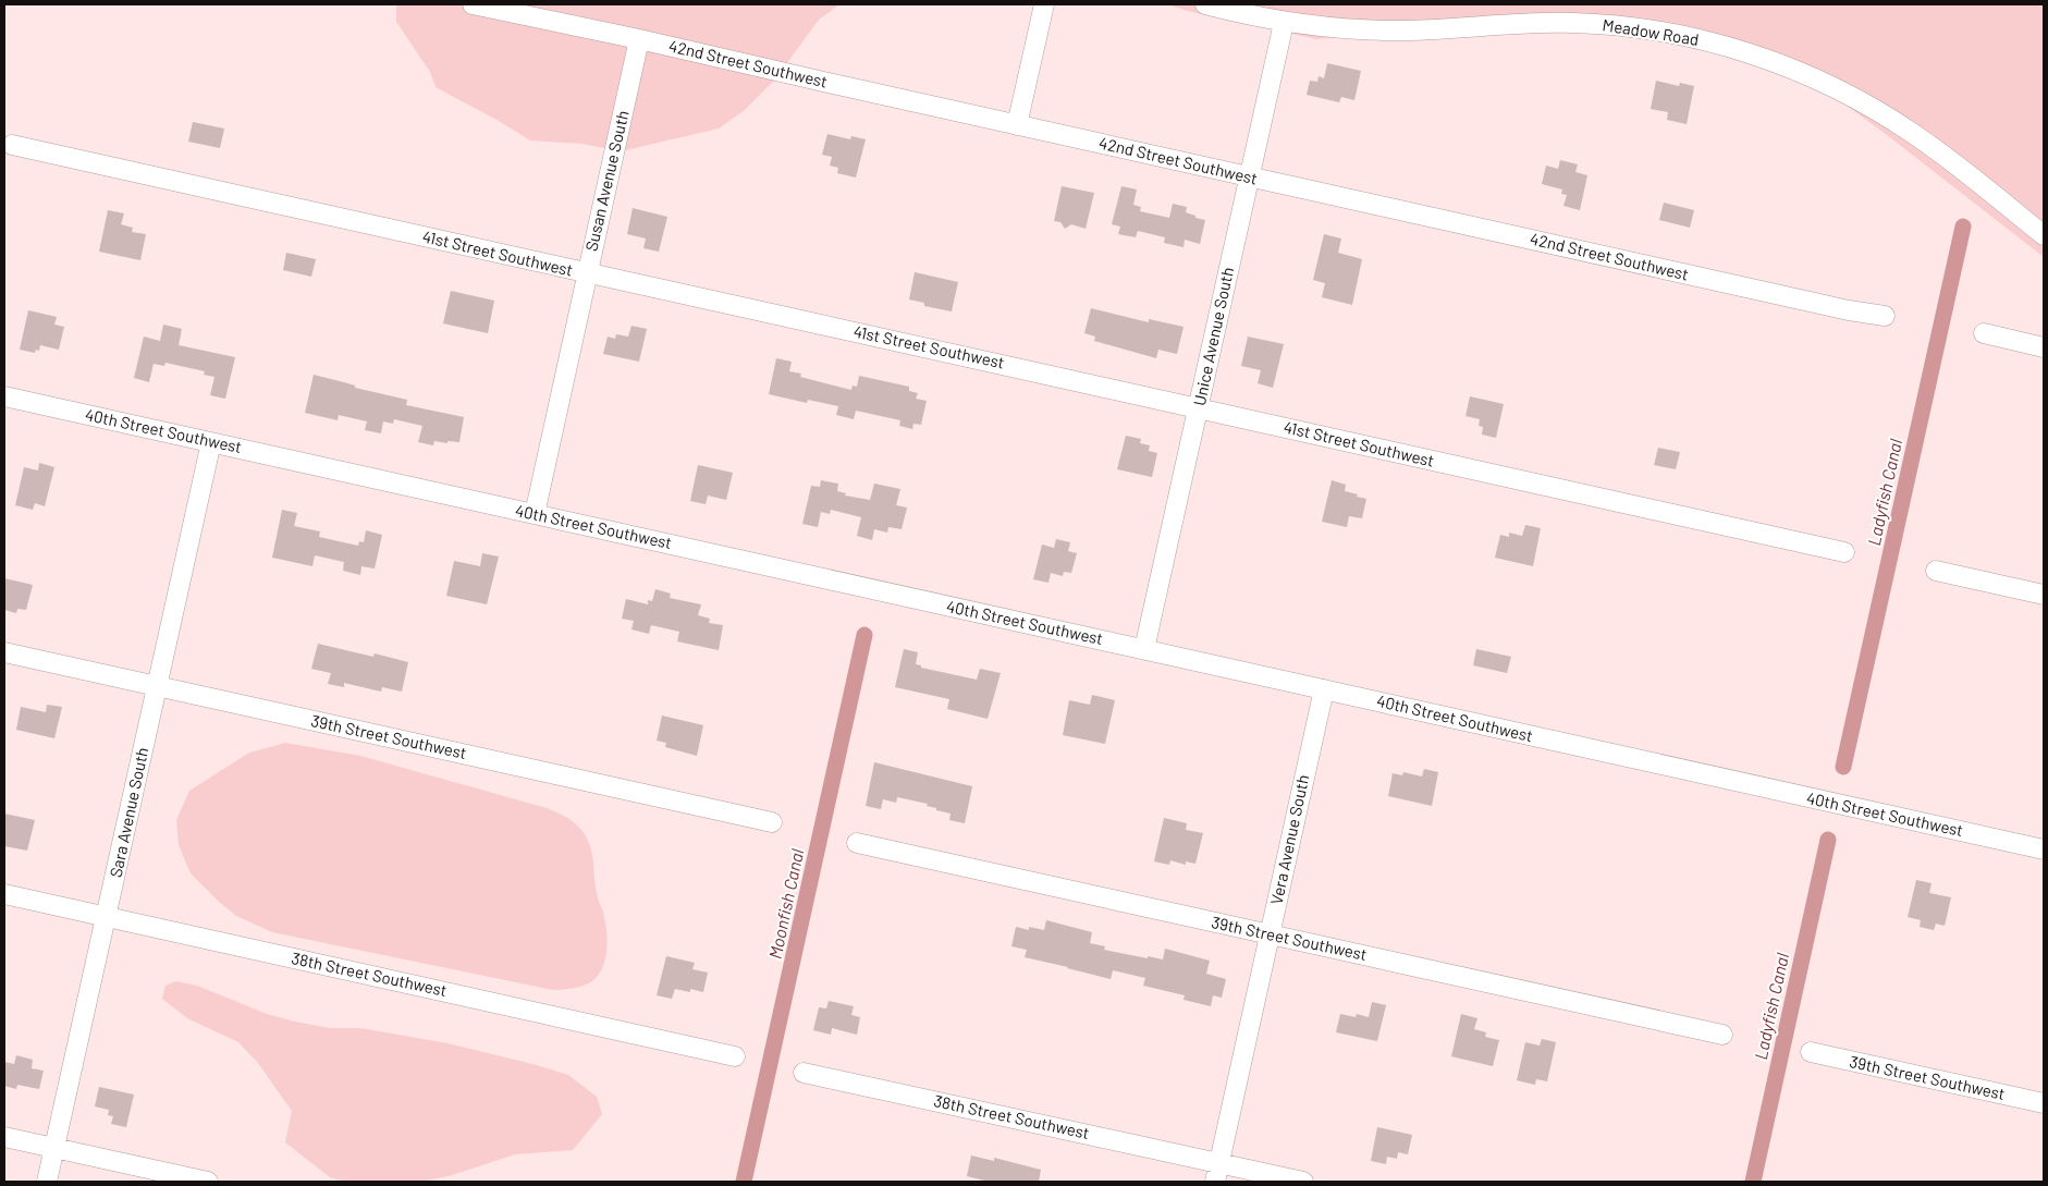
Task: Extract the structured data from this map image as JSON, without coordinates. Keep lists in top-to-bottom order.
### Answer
{
  "streets": {
    "street": [
      "Meadow Road",
      "42nd Street Southwest",
      "Susan Avenue South",
      "41st Street Southwest",
      "Unice Avenue South",
      "40th Street Southwest",
      "39th Street Southwest",
      "Sara Avenue South",
      "Vera Avenue South",
      "38th Street Southwest"
    ]
  },
  "crossings": [
    ["Meadow Road", "Unice Avenue South"],
    ["42nd Street Southwest", "Susan Avenue South"],
    ["42nd Street Southwest", "Unice Avenue South"],
    ["Susan Avenue South", "41st Street Southwest"],
    ["Susan Avenue South", "40th Street Southwest"],
    ["41st Street Southwest", "Unice Avenue South"],
    ["Unice Avenue South", "40th Street Southwest"],
    ["40th Street Southwest", "Sara Avenue South"],
    ["40th Street Southwest", "Vera Avenue South"],
    ["39th Street Southwest", "Sara Avenue South"],
    ["39th Street Southwest", "Vera Avenue South"],
    ["Sara Avenue South", "38th Street Southwest"],
    ["Vera Avenue South", "38th Street Southwest"]
  ],
  "water": ["Ladyfish Canal", "Moonfish Canal"]
}
